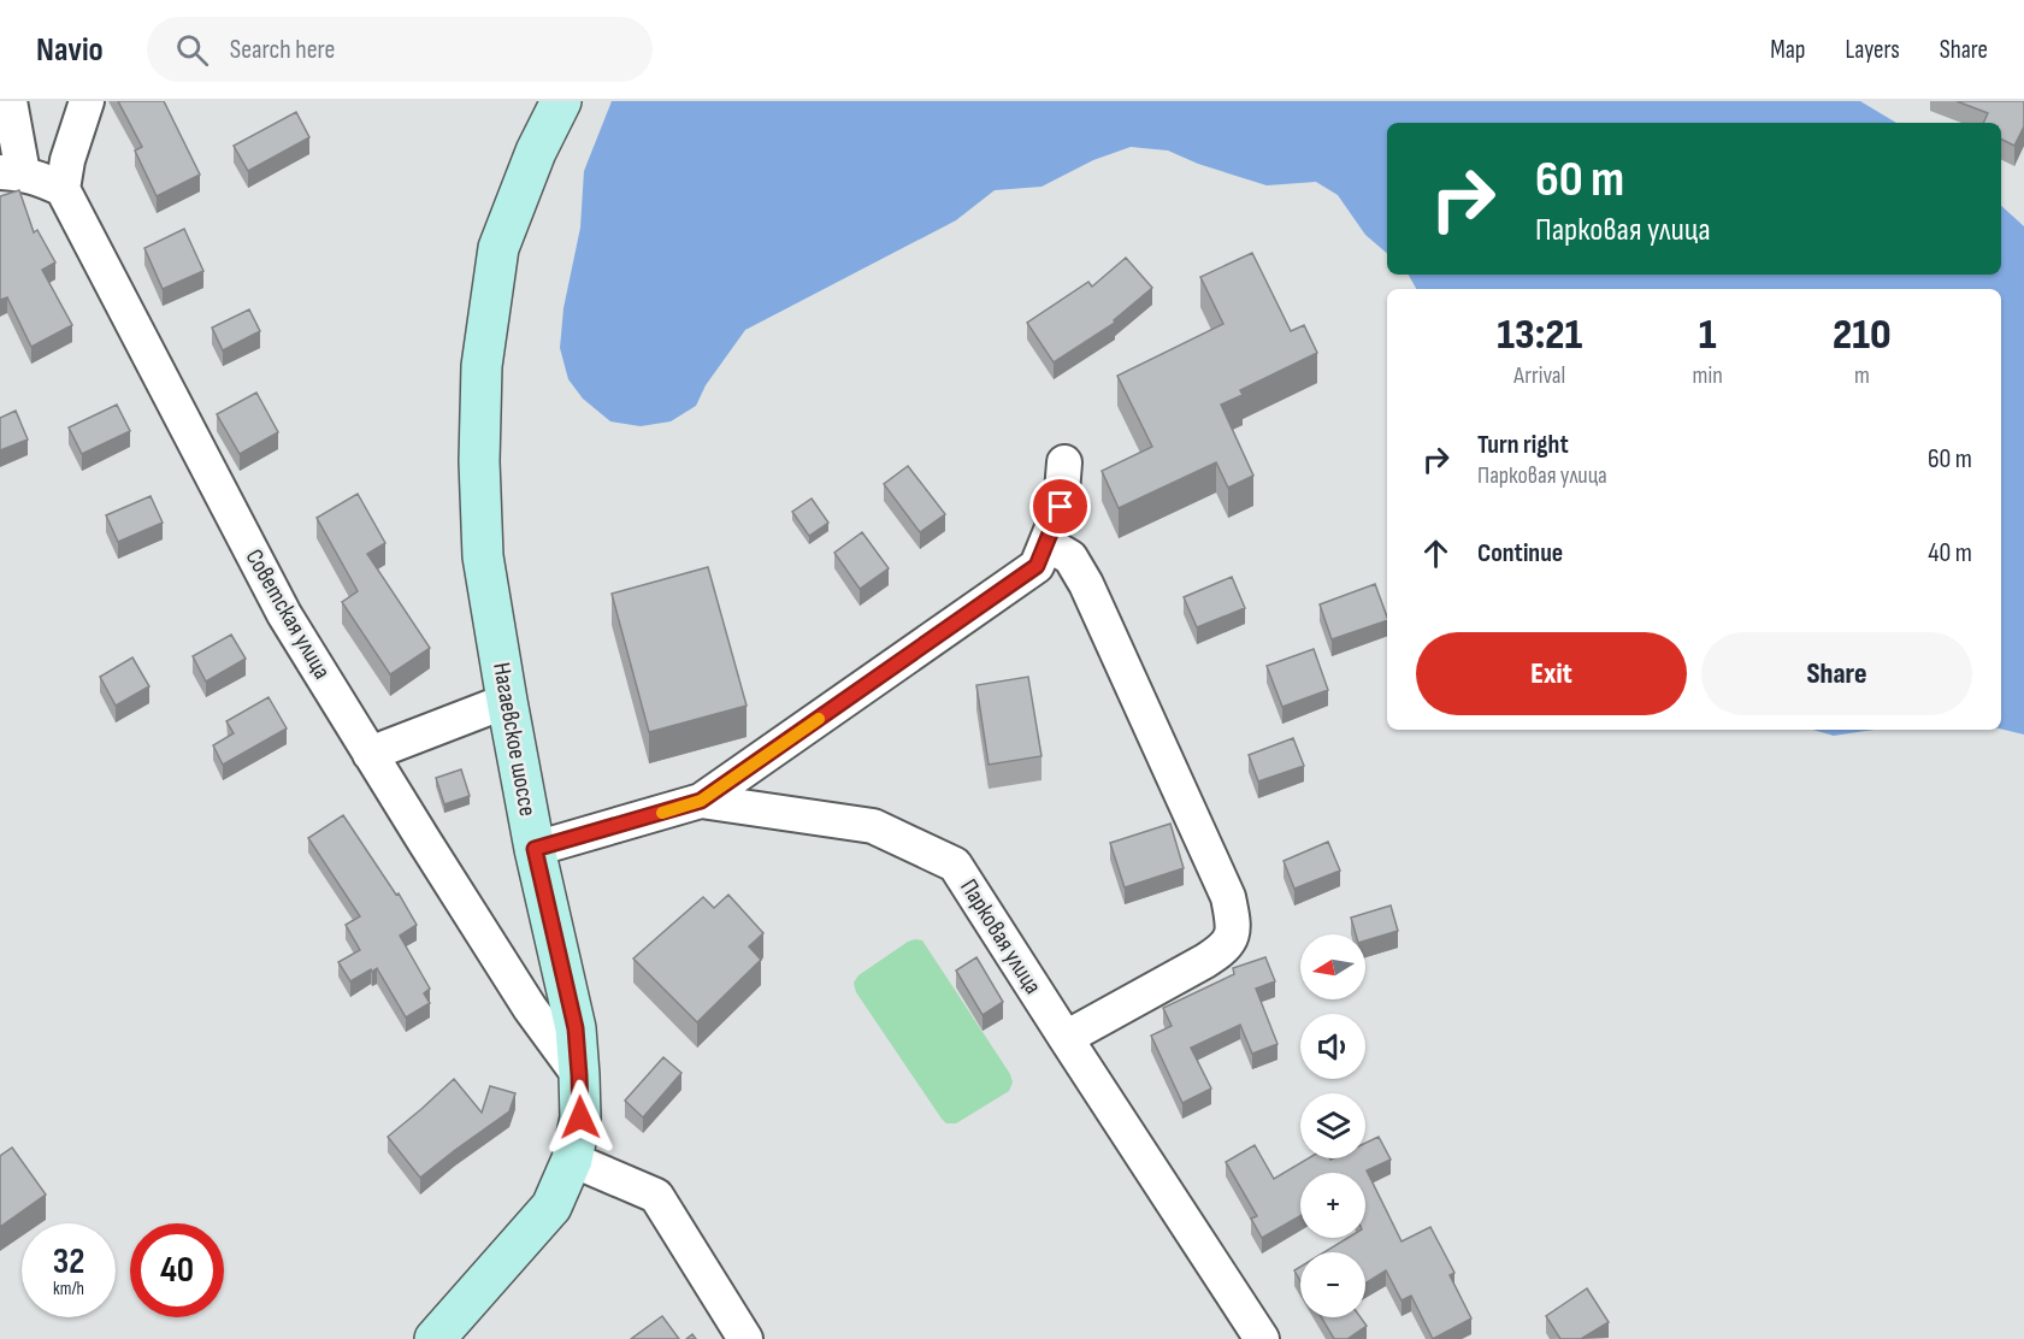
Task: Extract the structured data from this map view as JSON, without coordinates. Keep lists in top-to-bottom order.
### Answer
{
  "streets": {
    "street": ["Советская улица", "Нагаевское шоссе", "Парковая улица"]
  },
  "crossings": [
    ["Советская улица", "Нагаевское шоссе"],
    ["Нагаевское шоссе", "Парковая улица"]
  ],
  "north": "left",
  "page": {
    "header": "Navio",
    "search": "Search here",
    "nav": ["Map", "Layers", "Share"],
    "turn": ["60 m", "Парковая улица"],
    "eta": [
      "13:21",
      "Arrival",
      "1",
      "min",
      "210",
      "m"
    ],
    "list": [
      {
        "name": "Turn right",
        "note": "Парковая улица",
        "value": "60 m"
      },
      {
        "name": "Continue",
        "value": "40 m"
      }
    ],
    "buttons": ["Exit", "Share"],
    "map_buttons": ["+", "−"],
    "speed": "32 km/h",
    "limit": "40"
  }
}
